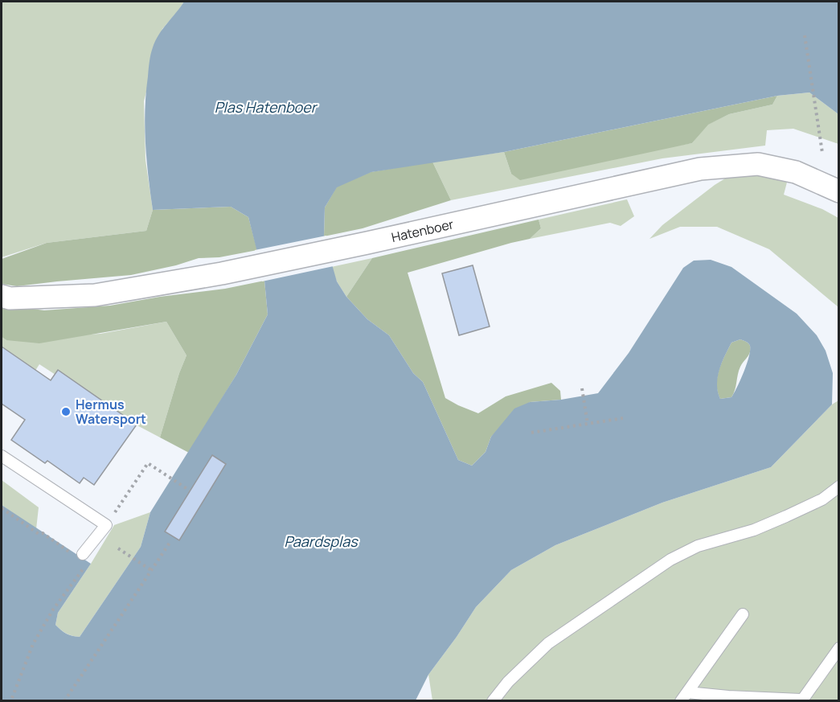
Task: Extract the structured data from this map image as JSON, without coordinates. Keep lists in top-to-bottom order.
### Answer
{
  "streets": {
    "street": ["Hatenboer"]
  },
  "water": ["Plas Hatenboer", "Paardsplas"],
  "places": ["Hermus Watersport"]
}
